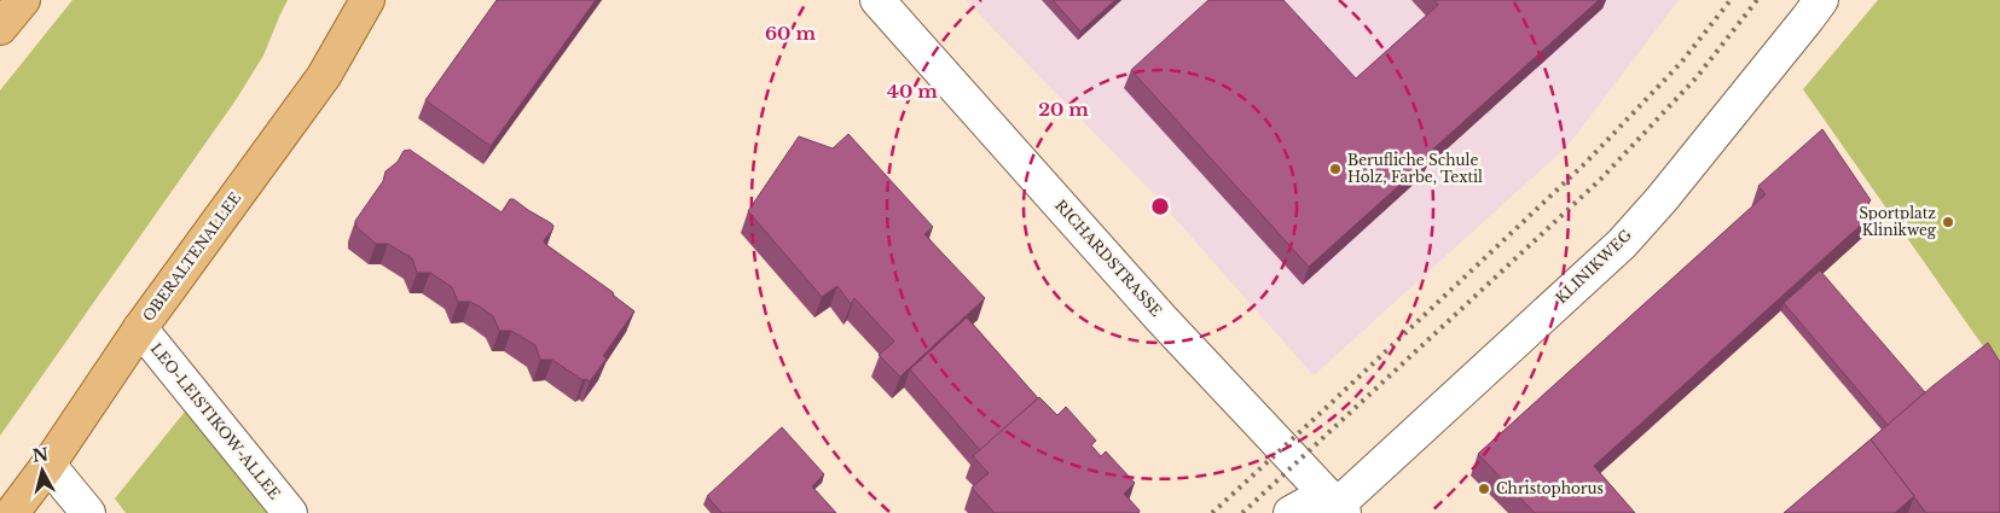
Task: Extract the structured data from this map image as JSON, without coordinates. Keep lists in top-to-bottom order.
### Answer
{
  "streets": {
    "main road": ["OBERALTENALLEE"],
    "street": ["RICHARDSTRASSE", "KLINIKWEG", "LEO-LEISTIKOW-ALLEE"]
  },
  "crossings": [
    ["OBERALTENALLEE", "LEO-LEISTIKOW-ALLEE"],
    ["RICHARDSTRASSE", "KLINIKWEG"]
  ],
  "places": ["Berufliche Schule Holz, Farbe, Textil", "Sportplatz Klinikweg", "Christophorus"],
  "north": "top",
  "rings": ["60 m", "40 m", "20 m"]
}
